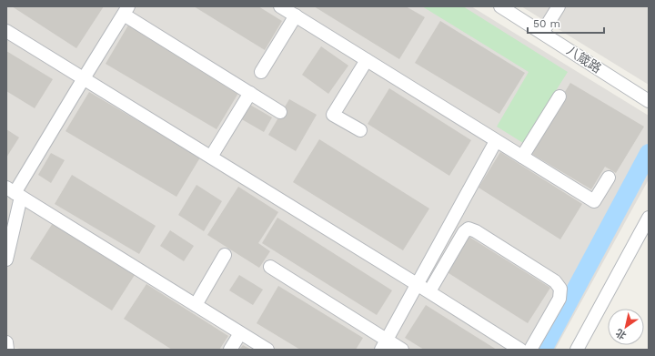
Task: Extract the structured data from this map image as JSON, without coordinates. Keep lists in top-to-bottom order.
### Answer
{
  "streets": {
    "street": ["八箴路"]
  },
  "scale_bar": "50 m",
  "north": "bottom left"
}
